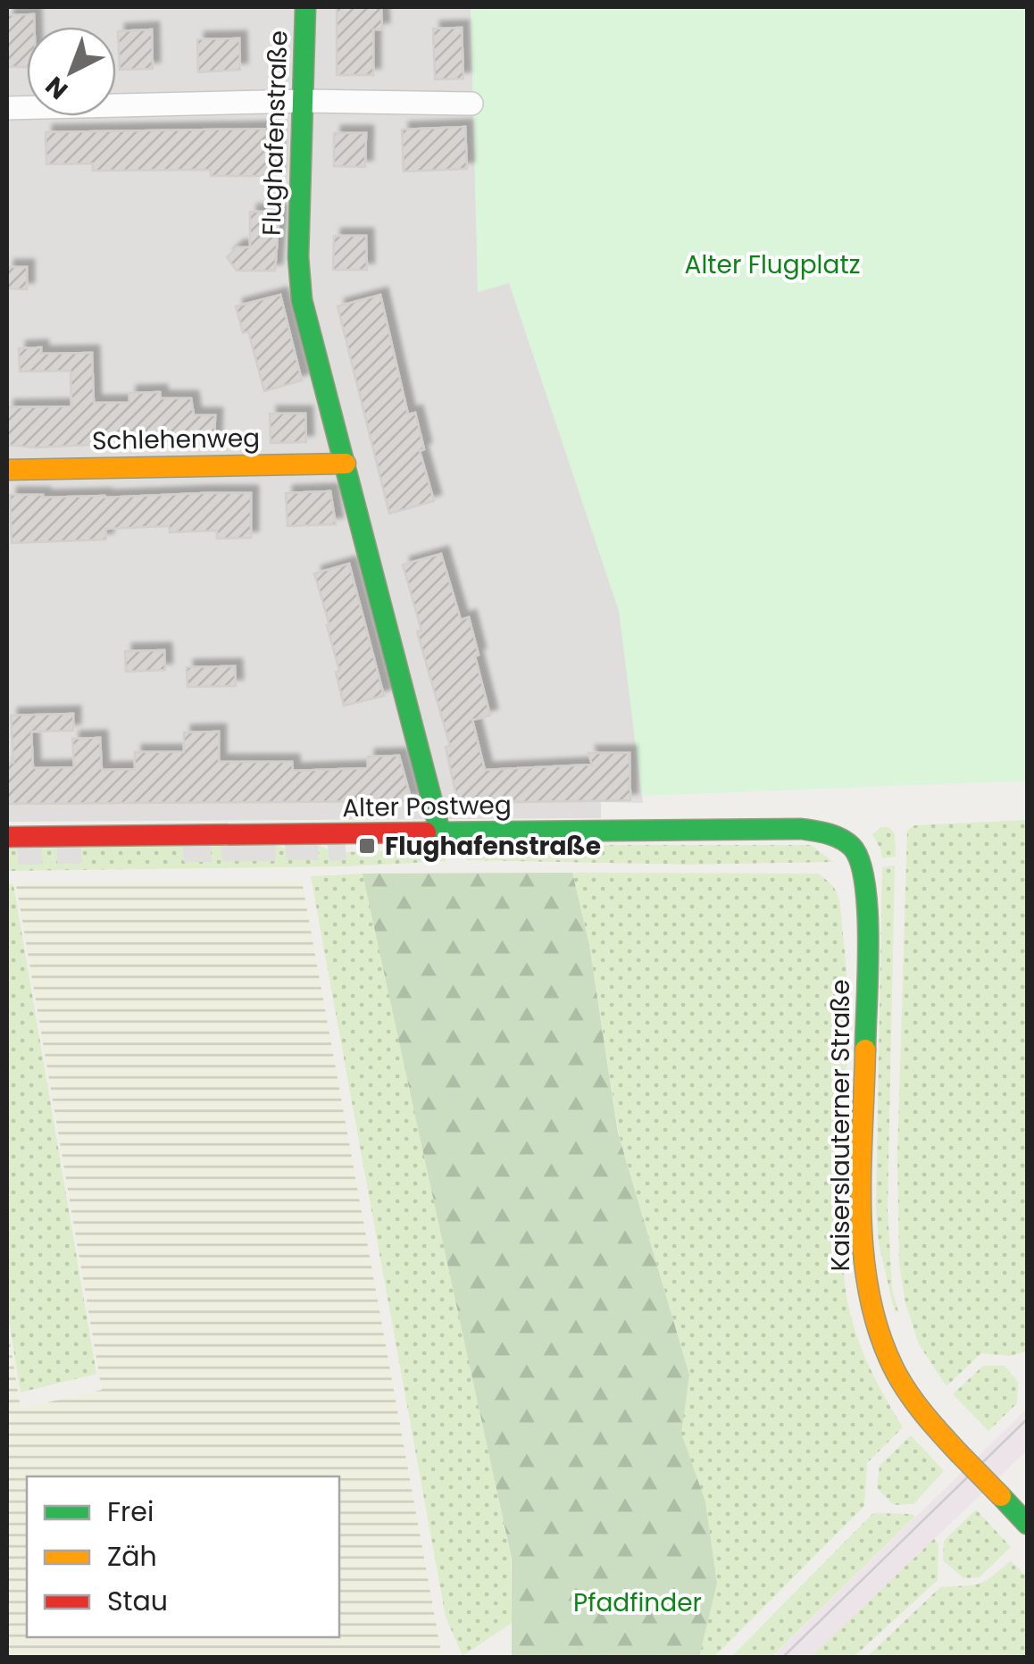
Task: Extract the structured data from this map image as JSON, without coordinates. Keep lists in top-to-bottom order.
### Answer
{
  "streets": {
    "main road": [
      "Flughafenstraße",
      "Schlehenweg",
      "Alter Postweg",
      "Kaiserslauterner Straße"
    ]
  },
  "crossings": [
    ["Flughafenstraße", "Schlehenweg"],
    ["Flughafenstraße", "Alter Postweg"],
    ["Alter Postweg", "Kaiserslauterner Straße"]
  ],
  "parks": ["Alter Flugplatz", "Pfadfinder"],
  "places": {
    "transit": ["Flughafenstraße"]
  },
  "legend": ["Frei", "Zäh", "Stau"],
  "north": "bottom left"
}
